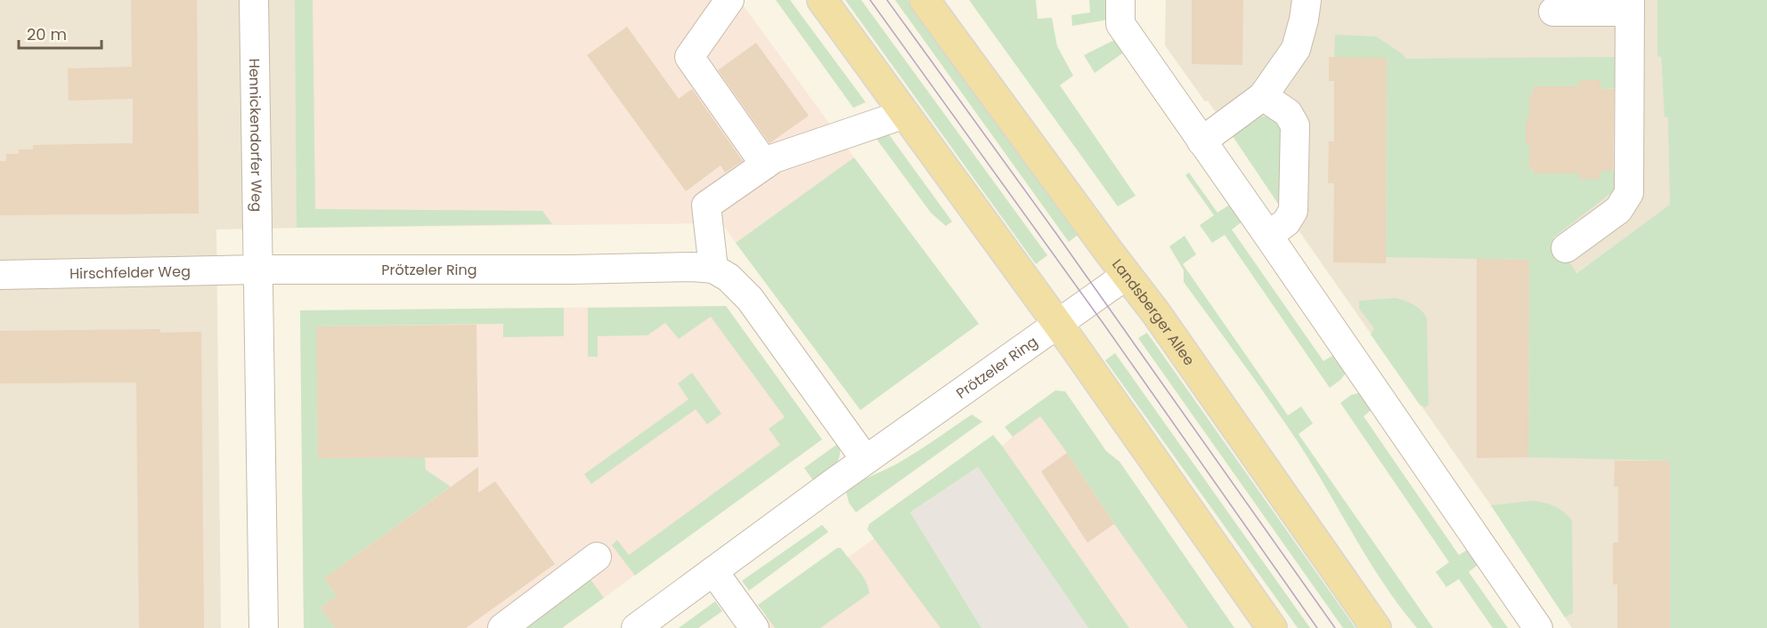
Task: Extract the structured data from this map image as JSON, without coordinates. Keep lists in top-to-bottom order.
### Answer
{
  "streets": {
    "main road": ["Landsberger Allee"],
    "street": ["Hennickendorfer Weg", "Prötzeler Ring", "Hirschfelder Weg"]
  },
  "crossings": [
    ["Hennickendorfer Weg", "Prötzeler Ring"],
    ["Hennickendorfer Weg", "Hirschfelder Weg"],
    ["Prötzeler Ring", "Hirschfelder Weg"],
    ["Prötzeler Ring", "Landsberger Allee"]
  ],
  "scale_bar": "20 m"
}
